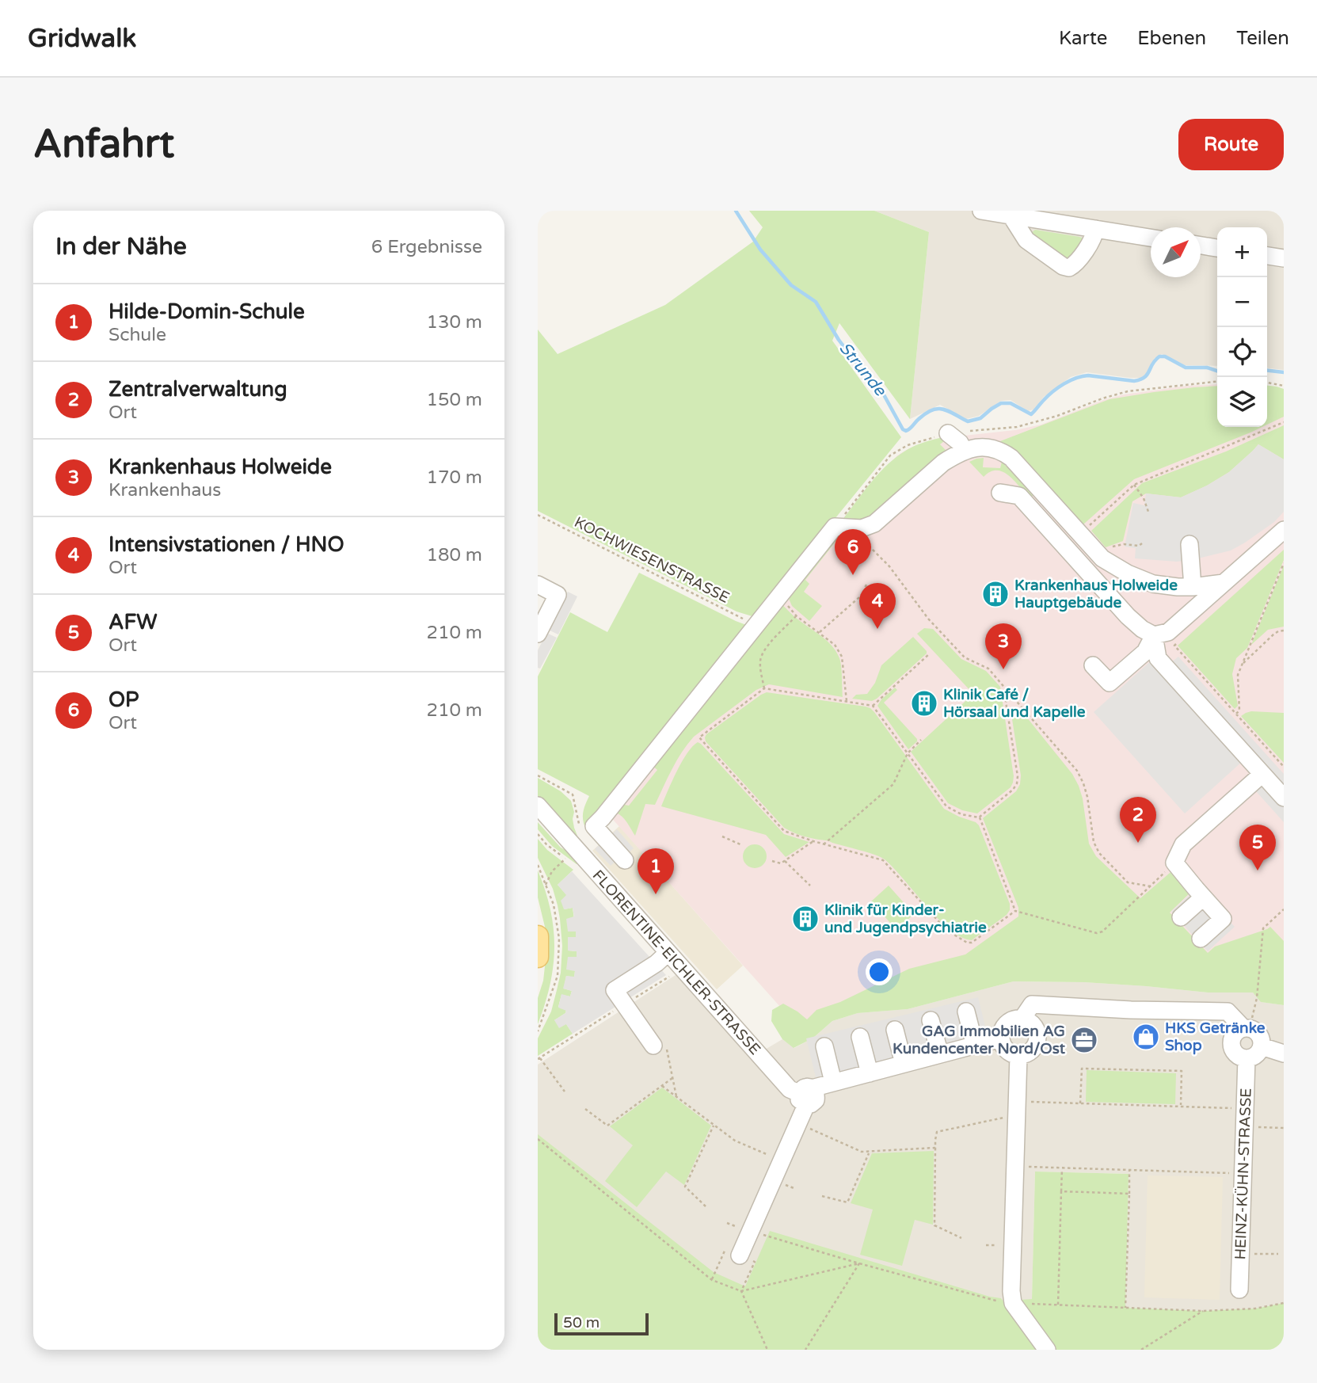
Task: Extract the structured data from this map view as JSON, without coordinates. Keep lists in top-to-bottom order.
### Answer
{
  "streets": {
    "street": ["FLORENTINE-EICHLER-STRASSE", "HEINZ-KÜHN-STRASSE"],
    "path": ["KOCHWIESENSTRASSE"]
  },
  "water": ["Strunde"],
  "places": {
    "building": ["Krankenhaus Holweide Hauptgebäude", "Klinik Café / Hörsaal und Kapelle", "Klinik für Kinder- und Jugendpsychiatrie"],
    "shop": ["HKS Getränke Shop"],
    "office": ["GAG Immobilien AG Kundencenter Nord/Ost"]
  },
  "scale_bar": "50 m",
  "north": "top right",
  "page": {
    "header": "Gridwalk",
    "nav": ["Karte", "Ebenen", "Teilen"],
    "buttons": "Route",
    "title": "Anfahrt",
    "heading": ["In der Nähe", "6 Ergebnisse"],
    "map_buttons": ["+", "−"],
    "list": [
      {
        "mark": "1",
        "name": "Hilde-Domin-Schule",
        "note": "Schule",
        "value": "130 m"
      },
      {
        "mark": "2",
        "name": "Zentralverwaltung",
        "note": "Ort",
        "value": "150 m"
      },
      {
        "mark": "3",
        "name": "Krankenhaus Holweide",
        "note": "Krankenhaus",
        "value": "170 m"
      },
      {
        "mark": "4",
        "name": "Intensivstationen / HNO",
        "note": "Ort",
        "value": "180 m"
      },
      {
        "mark": "5",
        "name": "AFW",
        "note": "Ort",
        "value": "210 m"
      },
      {
        "mark": "6",
        "name": "OP",
        "note": "Ort",
        "value": "210 m"
      }
    ],
    "pins": [
      "6",
      "4",
      "3",
      "2",
      "5",
      "1"
    ],
    "scale": "50 m"
  }
}
